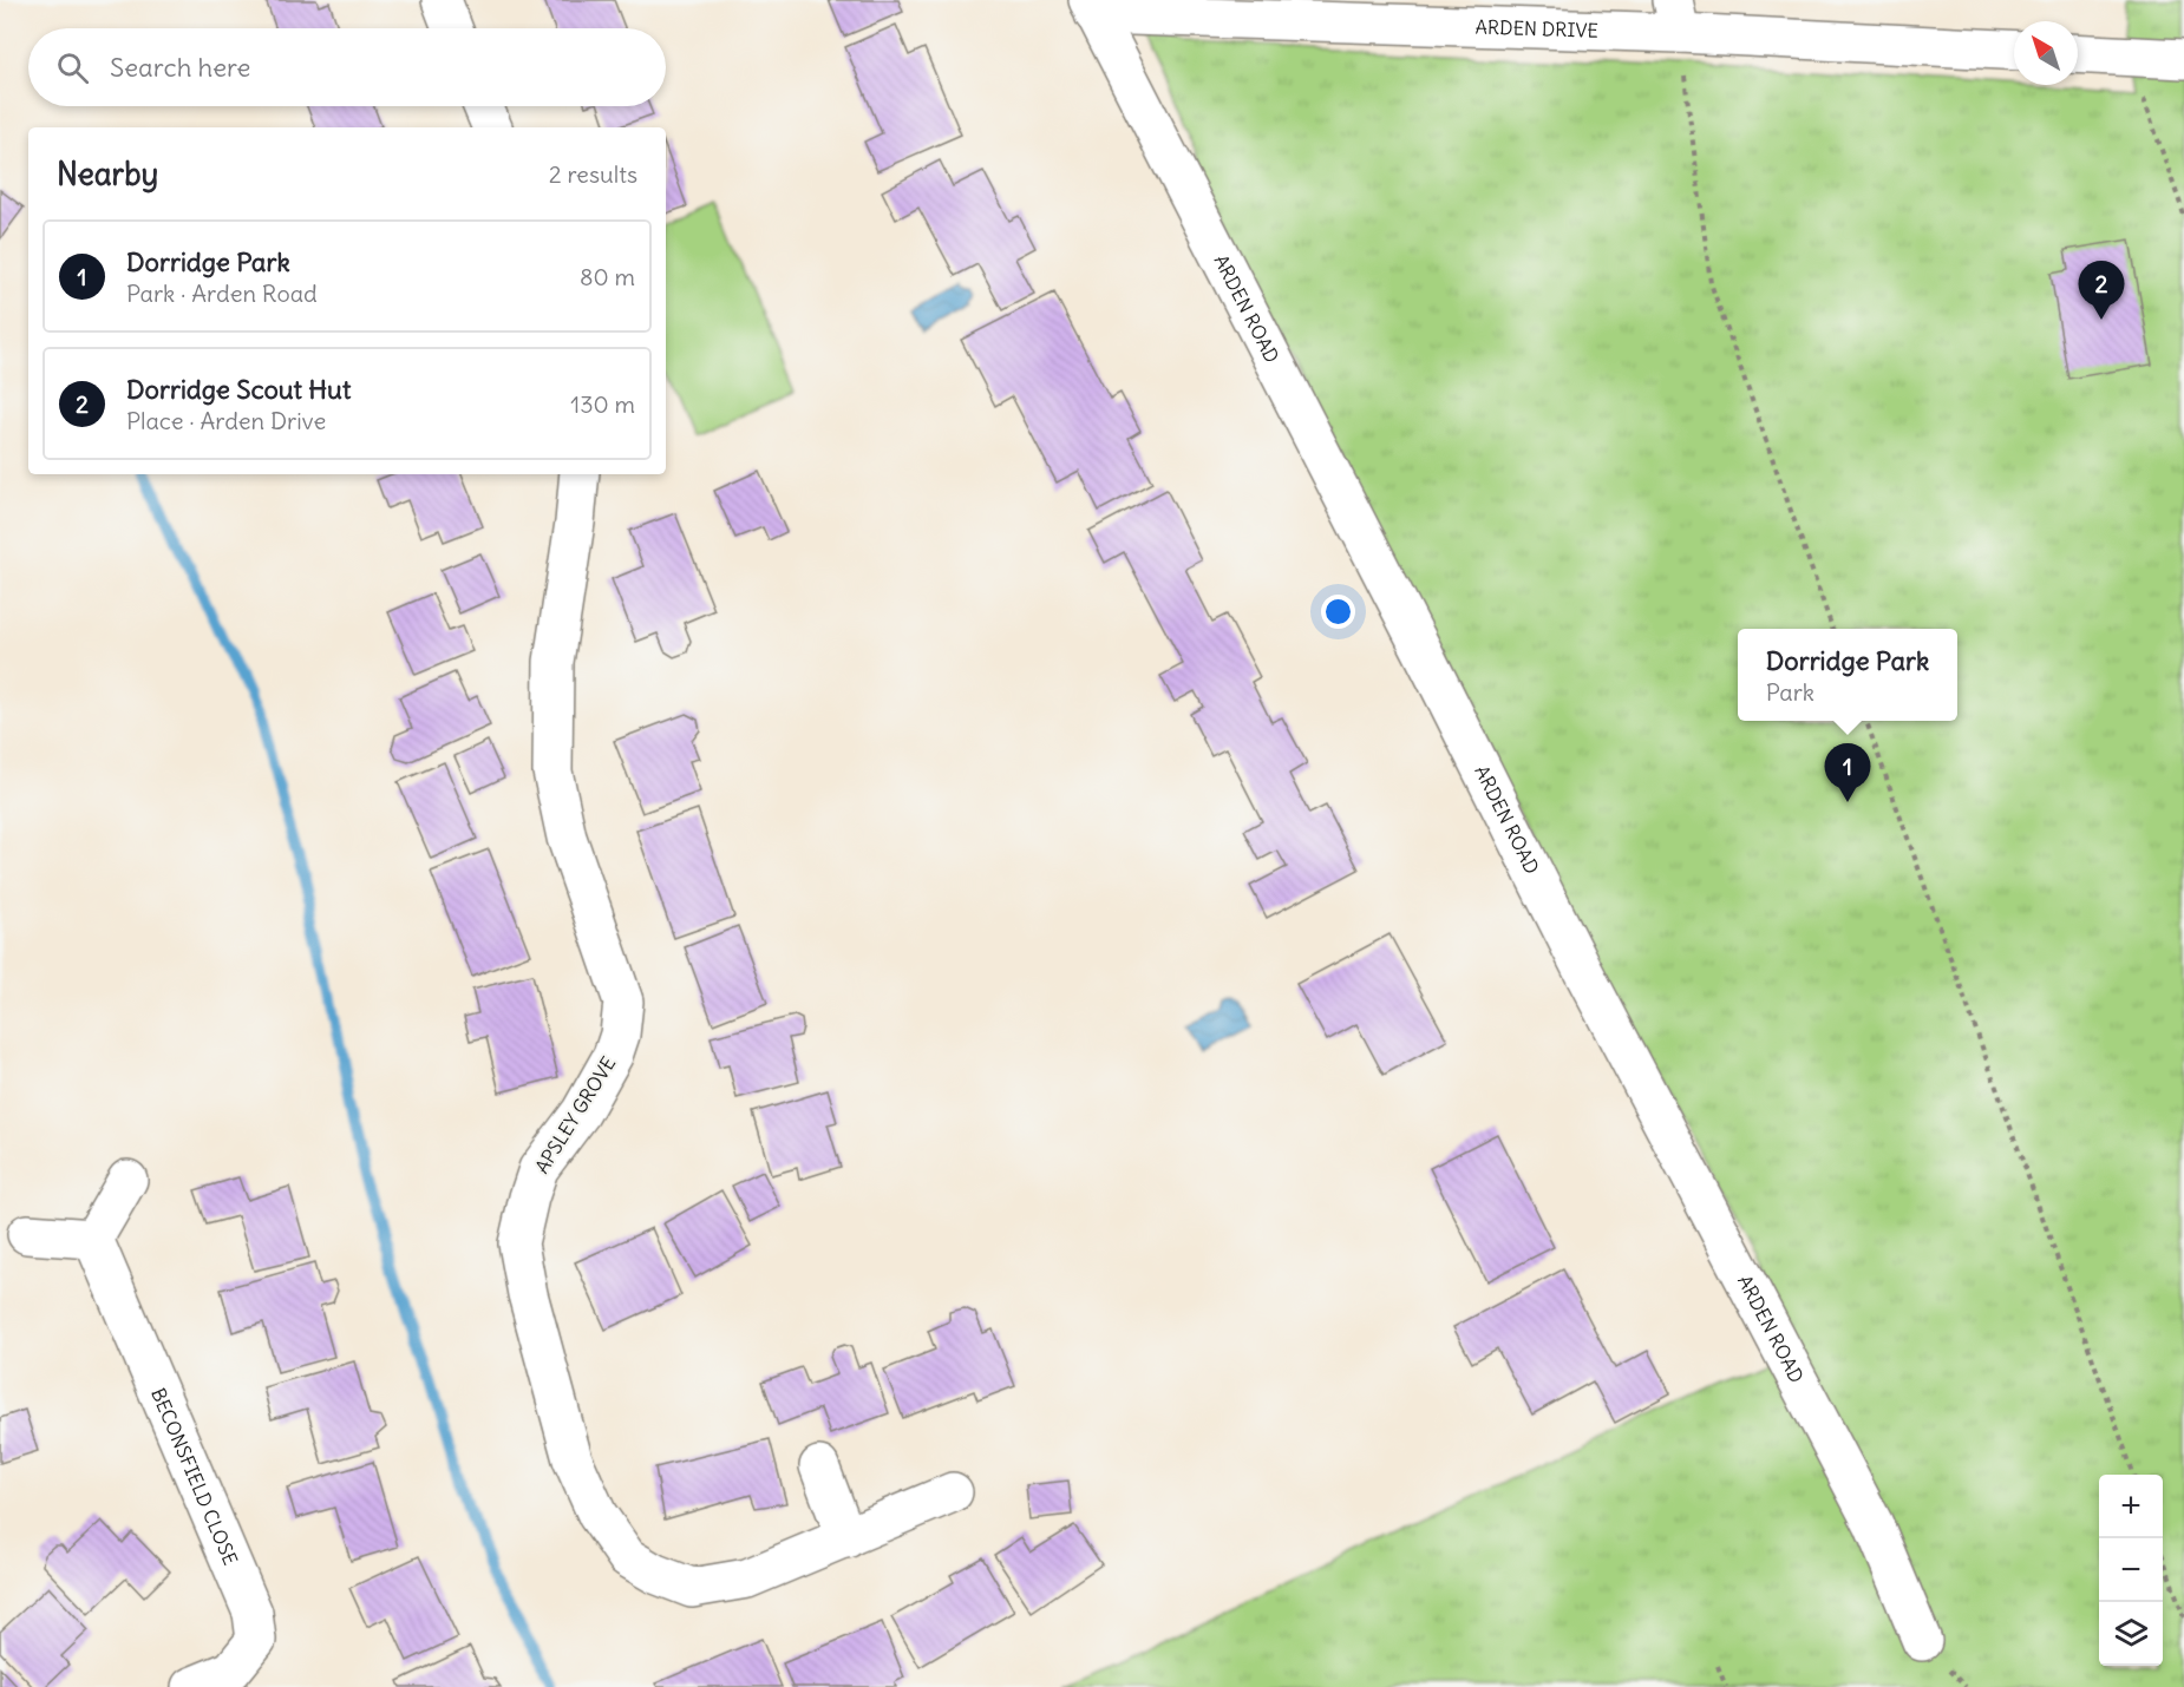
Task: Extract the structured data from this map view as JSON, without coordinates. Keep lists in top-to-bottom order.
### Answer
{
  "streets": {
    "street": [
      "ARDEN DRIVE",
      "ARDEN ROAD",
      "APSLEY GROVE",
      "BECONSFIELD CLOSE"
    ]
  },
  "crossings": [
    ["ARDEN DRIVE", "ARDEN ROAD"]
  ],
  "north": "top left",
  "page": {
    "search": "Search here",
    "heading": ["Nearby", "2 results"],
    "list": [
      {
        "mark": "1",
        "name": "Dorridge Park",
        "note": "Park · Arden Road",
        "value": "80 m"
      },
      {
        "mark": "2",
        "name": "Dorridge Scout Hut",
        "note": "Place · Arden Drive",
        "value": "130 m"
      }
    ],
    "pins": ["2", "1"],
    "popup": ["Dorridge Park", "Park"],
    "map_buttons": ["+", "−"]
  }
}
